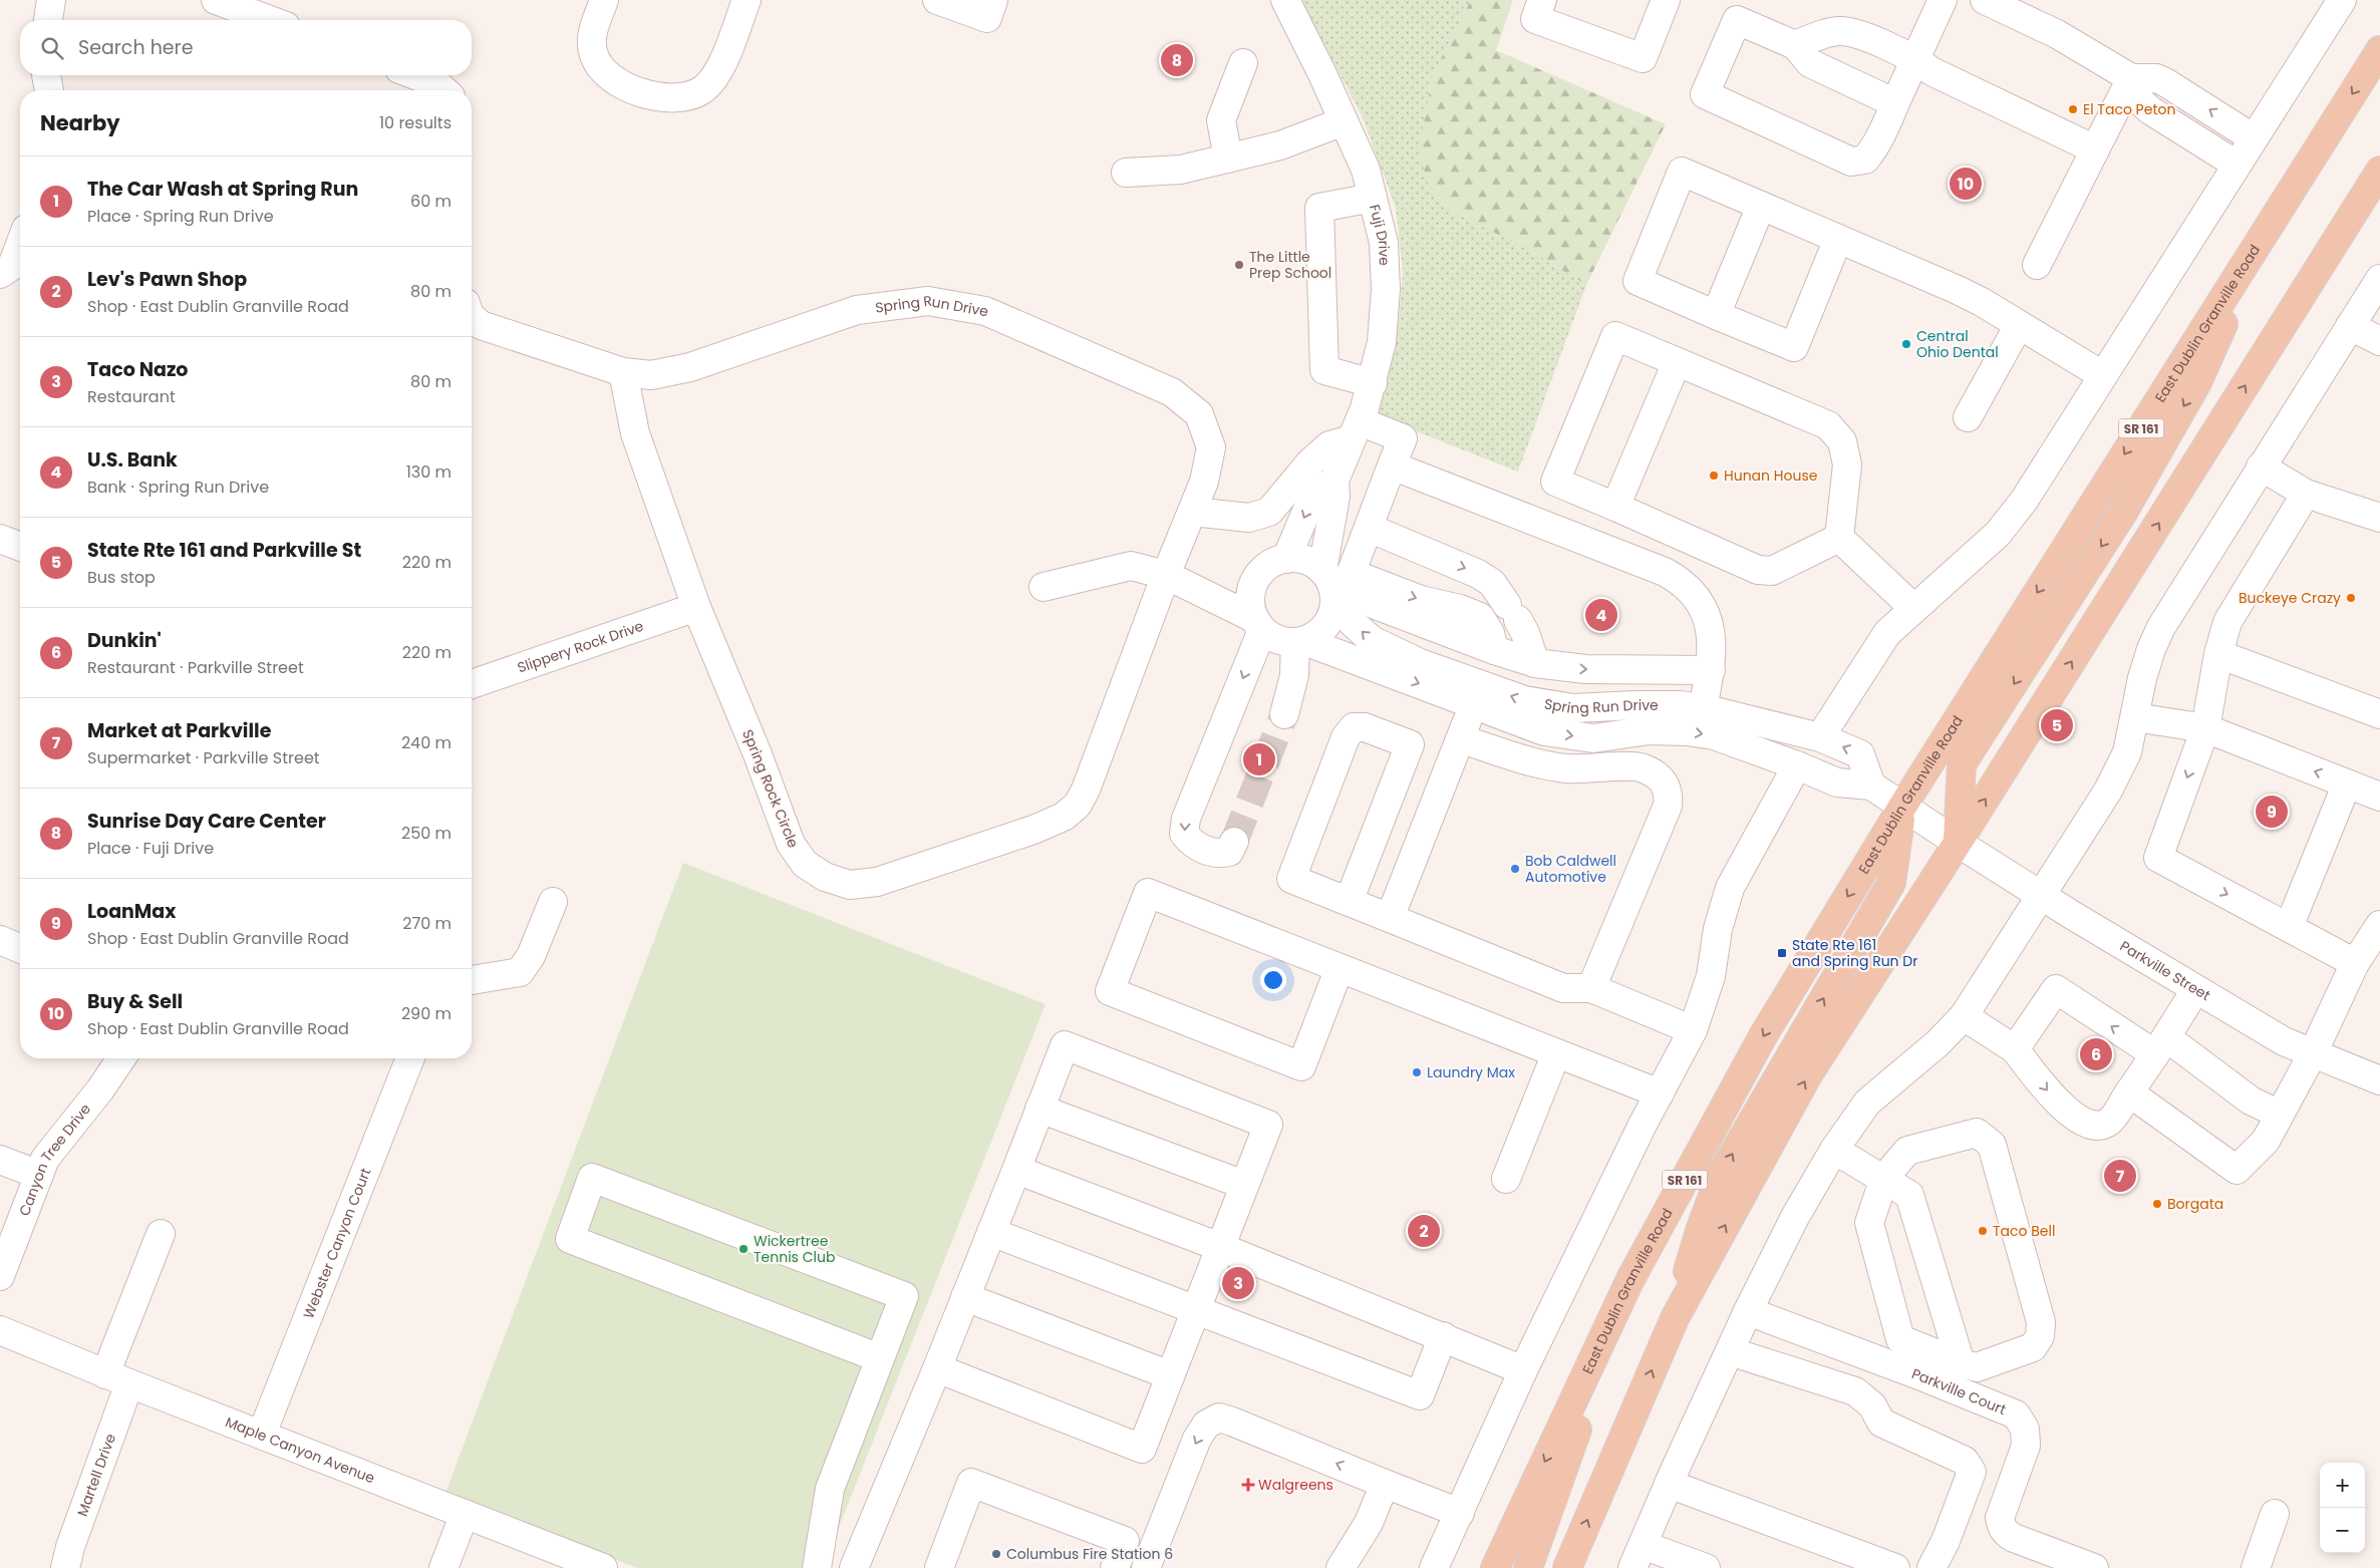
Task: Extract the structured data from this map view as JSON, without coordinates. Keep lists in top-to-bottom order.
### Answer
{
  "streets": {
    "main road": ["East Dublin Granville Road", "SR 161"],
    "street": [
      "Fuji Drive",
      "Spring Run Drive",
      "Slippery Rock Drive",
      "Spring Rock Circle",
      "Parkville Street",
      "Canyon Tree Drive",
      "Webster Canyon Court",
      "Parkville Court",
      "Maple Canyon Avenue",
      "Martell Drive"
    ]
  },
  "crossings": [
    ["Fuji Drive", "Spring Run Drive"],
    ["Spring Run Drive", "Spring Rock Circle"],
    ["Slippery Rock Drive", "Spring Rock Circle"],
    ["Webster Canyon Court", "Maple Canyon Avenue"],
    ["Maple Canyon Avenue", "Martell Drive"]
  ],
  "places": {
    "other": [
      "El Taco Peton",
      "The Little Prep School",
      "Central Ohio Dental",
      "Hunan House",
      "Buckeye Crazy",
      "Bob Caldwell Automotive",
      "Laundry Max",
      "Borgata",
      "Taco Bell",
      "Wickertree Tennis Club",
      "Columbus Fire Station 6"
    ],
    "transit": ["State Rte 161 and Spring Run Dr"],
    "health": ["Walgreens"]
  },
  "page": {
    "search": "Search here",
    "pins": [
      "8",
      "10",
      "4",
      "5",
      "1",
      "9",
      "6",
      "7",
      "2",
      "3"
    ],
    "heading": ["Nearby", "10 results"],
    "list": [
      {
        "mark": "1",
        "name": "The Car Wash at Spring Run",
        "note": "Place · Spring Run Drive",
        "value": "60 m"
      },
      {
        "mark": "2",
        "name": "Lev's Pawn Shop",
        "note": "Shop · East Dublin Granville Road",
        "value": "80 m"
      },
      {
        "mark": "3",
        "name": "Taco Nazo",
        "note": "Restaurant",
        "value": "80 m"
      },
      {
        "mark": "4",
        "name": "U.S. Bank",
        "note": "Bank · Spring Run Drive",
        "value": "130 m"
      },
      {
        "mark": "5",
        "name": "State Rte 161 and Parkville St",
        "note": "Bus stop",
        "value": "220 m"
      },
      {
        "mark": "6",
        "name": "Dunkin'",
        "note": "Restaurant · Parkville Street",
        "value": "220 m"
      },
      {
        "mark": "7",
        "name": "Market at Parkville",
        "note": "Supermarket · Parkville Street",
        "value": "240 m"
      },
      {
        "mark": "8",
        "name": "Sunrise Day Care Center",
        "note": "Place · Fuji Drive",
        "value": "250 m"
      },
      {
        "mark": "9",
        "name": "LoanMax",
        "note": "Shop · East Dublin Granville Road",
        "value": "270 m"
      },
      {
        "mark": "10",
        "name": "Buy & Sell",
        "note": "Shop · East Dublin Granville Road",
        "value": "290 m"
      }
    ],
    "map_buttons": ["+", "−"]
  }
}
